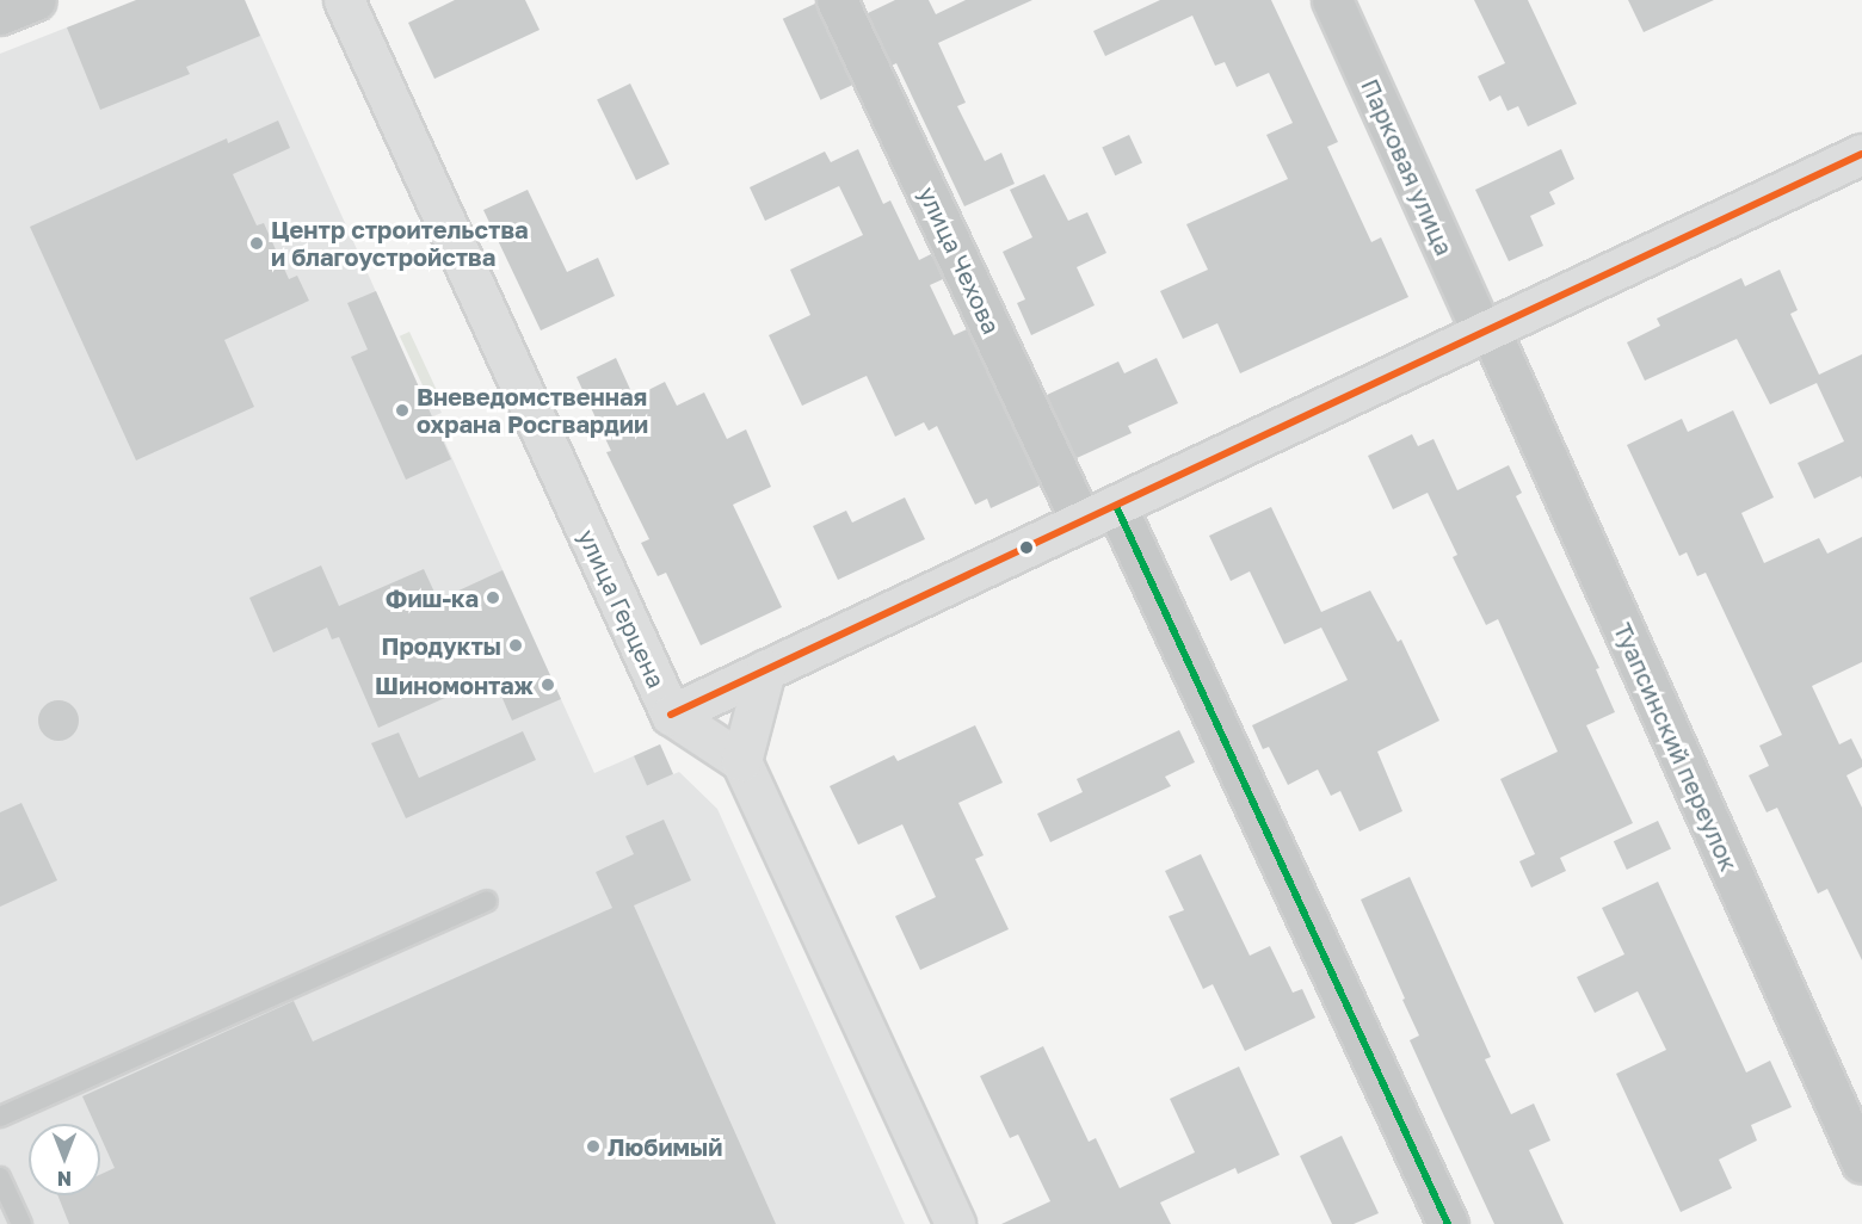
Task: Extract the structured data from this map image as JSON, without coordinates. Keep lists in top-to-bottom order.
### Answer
{
  "streets": {
    "street": [
      "Парковая улица",
      "улица Чехова",
      "улица Герцена",
      "Туапсинский переулок"
    ]
  },
  "crossings": [
    ["Парковая улица", "Туапсинский переулок"]
  ],
  "places": [
    "Центр строительства и благоустройства",
    "Вневедомственная охрана Росгвардии",
    "Фиш-ка",
    "Продукты",
    "Шиномонтаж",
    "Любимый"
  ],
  "north": "bottom"
}
